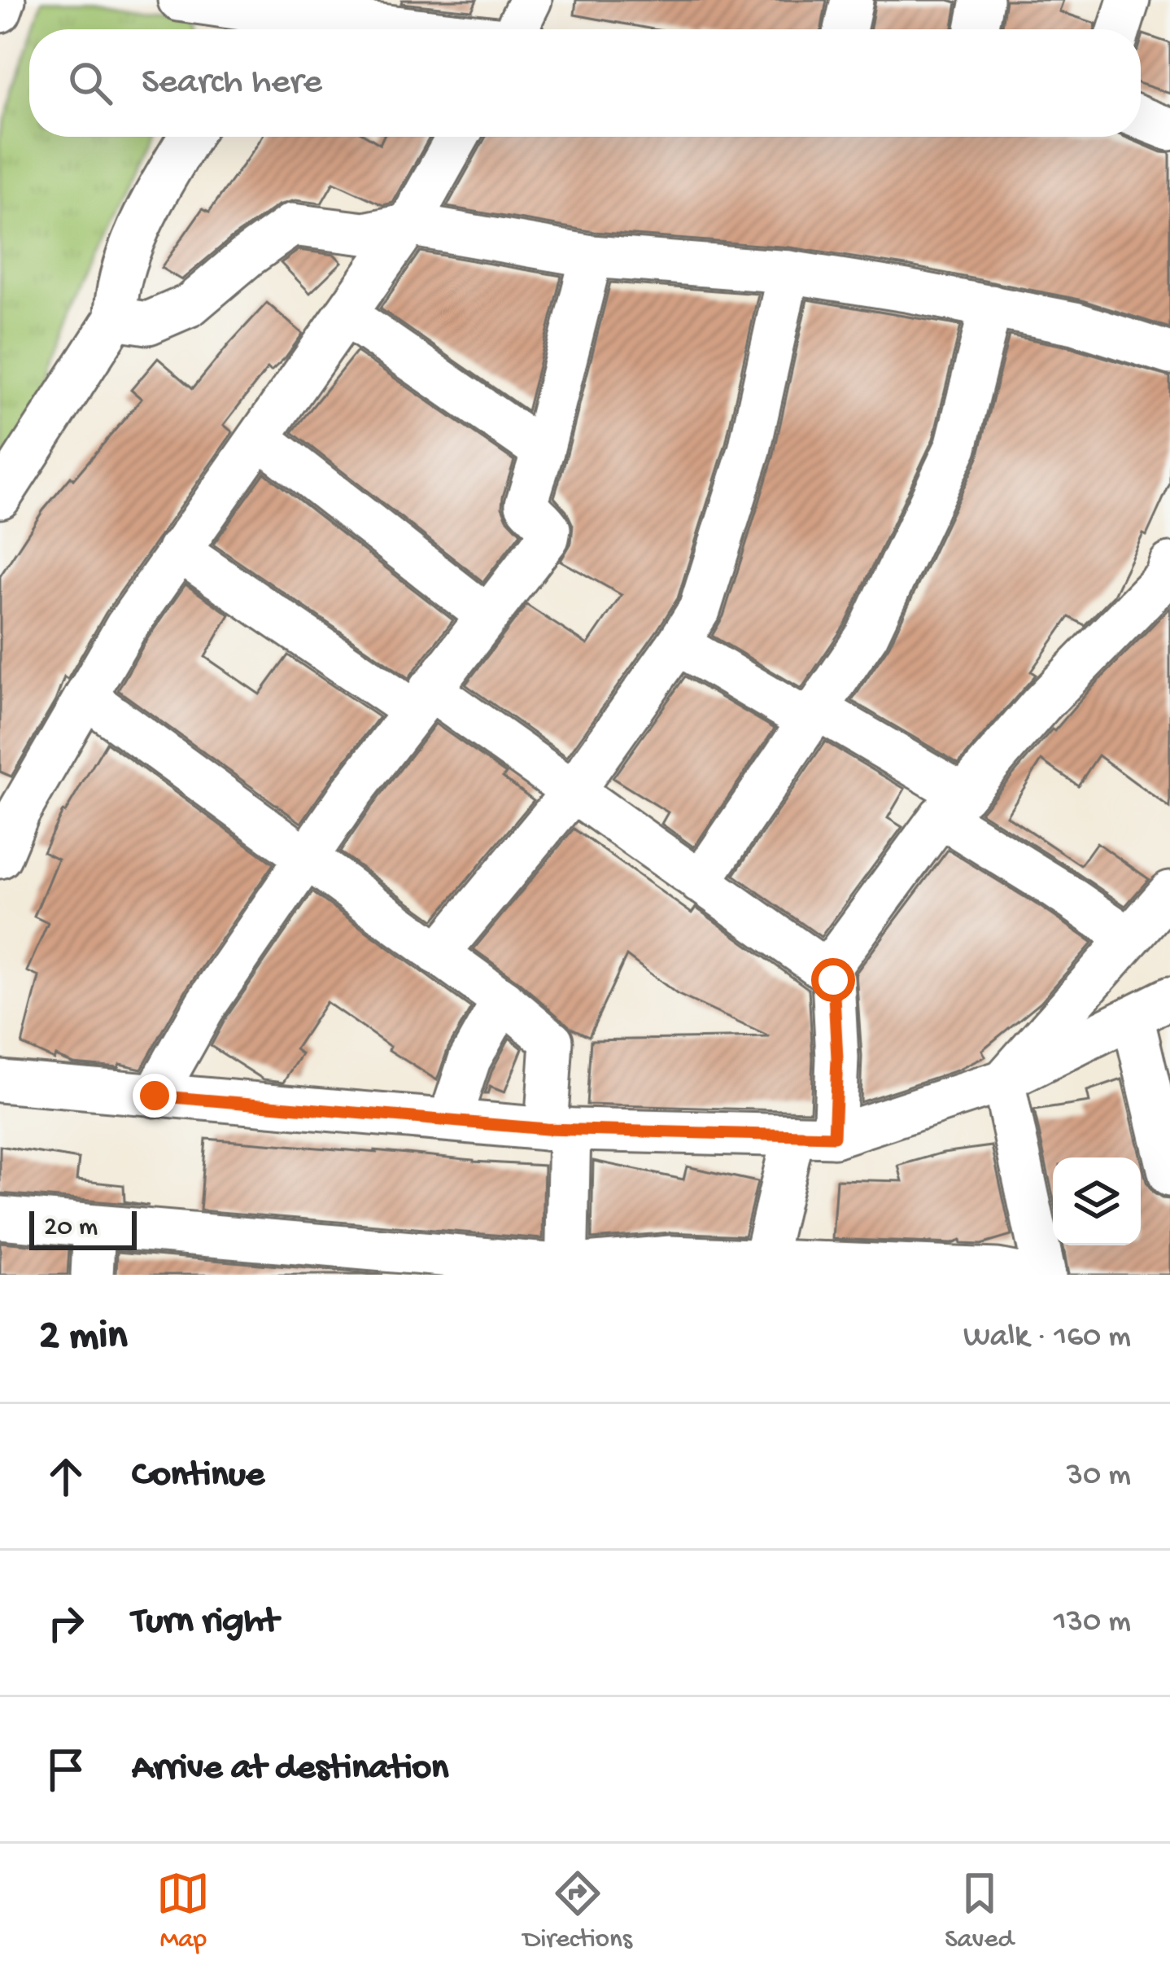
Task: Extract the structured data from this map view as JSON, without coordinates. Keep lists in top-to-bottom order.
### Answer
{
  "scale_bar": "20 m",
  "page": {
    "search": "Search here",
    "scale": "20 m",
    "heading": ["2 min", "Walk · 160 m"],
    "list": [
      ["Continue", "30 m"],
      ["Turn right", "130 m"],
      "Arrive at destination"
    ],
    "nav": ["Map", "Directions", "Saved"]
  }
}
